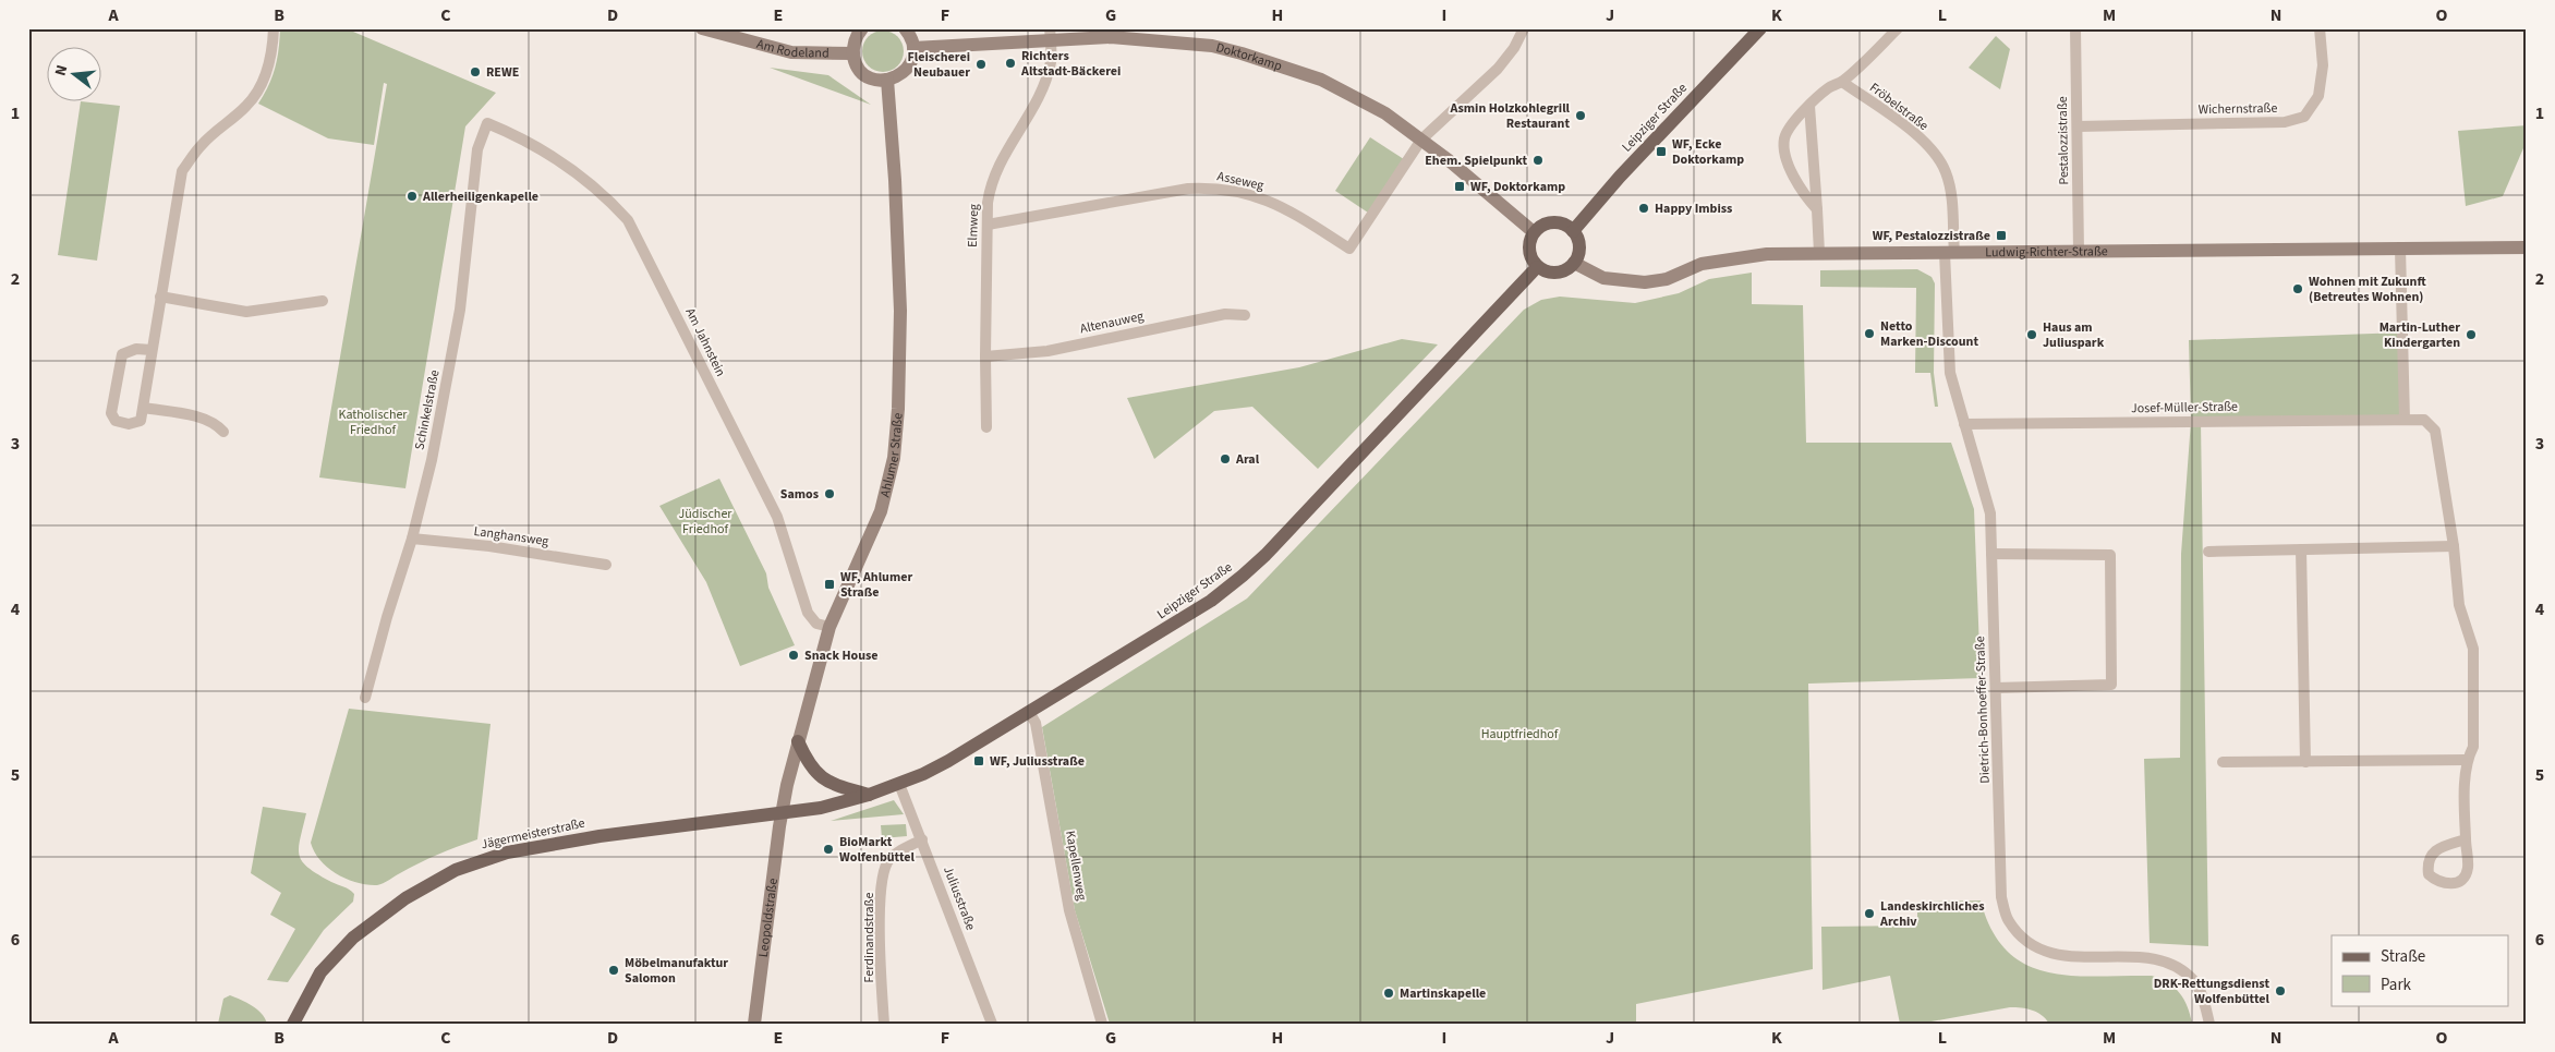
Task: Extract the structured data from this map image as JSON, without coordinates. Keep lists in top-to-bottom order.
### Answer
{
  "streets": {
    "main road": ["Leipziger Straße", "Jägermeisterstraße"],
    "street": [
      "Am Rodeland",
      "Doktorkamp",
      "Fröbelstraße",
      "Wichernstraße",
      "Pestalozzistraße",
      "Asseweg",
      "Elmweg",
      "Ludwig-Richter-Straße",
      "Altenauweg",
      "Am Jahnstein",
      "Josef-Müller-Straße",
      "Schinkelstraße",
      "Ahlumer Straße",
      "Langhansweg",
      "Dietrich-Bonhoeffer-Straße",
      "Kapellenweg",
      "Juliusstraße",
      "Leopoldstraße",
      "Ferdinandstraße"
    ]
  },
  "crossings": [
    ["Doktorkamp", "Leipziger Straße"],
    ["Doktorkamp", "Asseweg"],
    ["Doktorkamp", "Elmweg"],
    ["Doktorkamp", "Ludwig-Richter-Straße"],
    ["Fröbelstraße", "Ludwig-Richter-Straße"],
    ["Fröbelstraße", "Dietrich-Bonhoeffer-Straße"],
    ["Wichernstraße", "Pestalozzistraße"],
    ["Leipziger Straße", "Ludwig-Richter-Straße"],
    ["Leipziger Straße", "Ahlumer Straße"],
    ["Leipziger Straße", "Jägermeisterstraße"],
    ["Leipziger Straße", "Kapellenweg"],
    ["Leipziger Straße", "Juliusstraße"],
    ["Leipziger Straße", "Leopoldstraße"],
    ["Pestalozzistraße", "Ludwig-Richter-Straße"],
    ["Asseweg", "Elmweg"],
    ["Elmweg", "Altenauweg"],
    ["Ludwig-Richter-Straße", "Dietrich-Bonhoeffer-Straße"],
    ["Am Jahnstein", "Schinkelstraße"],
    ["Am Jahnstein", "Ahlumer Straße"],
    ["Josef-Müller-Straße", "Dietrich-Bonhoeffer-Straße"],
    ["Schinkelstraße", "Langhansweg"],
    ["Ahlumer Straße", "Jägermeisterstraße"],
    ["Ahlumer Straße", "Leopoldstraße"],
    ["Jägermeisterstraße", "Leopoldstraße"],
    ["Juliusstraße", "Ferdinandstraße"]
  ],
  "parks": ["Katholischer Friedhof", "Jüdischer Friedhof", "Hauptfriedhof"],
  "places": {
    "other": [
      "Richters Altstadt-Bäckerei",
      "Fleischerei Neubauer",
      "REWE",
      "Asmin Holzkohlegrill Restaurant",
      "Ehem. Spielpunkt",
      "Allerheiligenkapelle",
      "Happy Imbiss",
      "Wohnen mit Zukunft (Betreutes Wohnen)",
      "Netto Marken-Discount",
      "Haus am Juliuspark",
      "Martin-Luther Kindergarten",
      "Aral",
      "Samos",
      "Snack House",
      "BioMarkt Wolfenbüttel",
      "Landeskirchliches Archiv",
      "Möbelmanufaktur Salomon",
      "DRK-Rettungsdienst Wolfenbüttel",
      "Martinskapelle"
    ],
    "transit": [
      "WF, Ecke Doktorkamp",
      "WF, Doktorkamp",
      "WF, Pestalozzistraße",
      "WF, Ahlumer Straße",
      "WF, Juliusstraße"
    ]
  },
  "legend": ["Straße", "Park"],
  "north": "left",
  "grid": {
    "columns": [
      "A",
      "B",
      "C",
      "D",
      "E",
      "F",
      "G",
      "H",
      "I",
      "J",
      "K",
      "L",
      "M",
      "N",
      "O"
    ],
    "rows": [
      "1",
      "2",
      "3",
      "4",
      "5",
      "6"
    ]
  }
}
